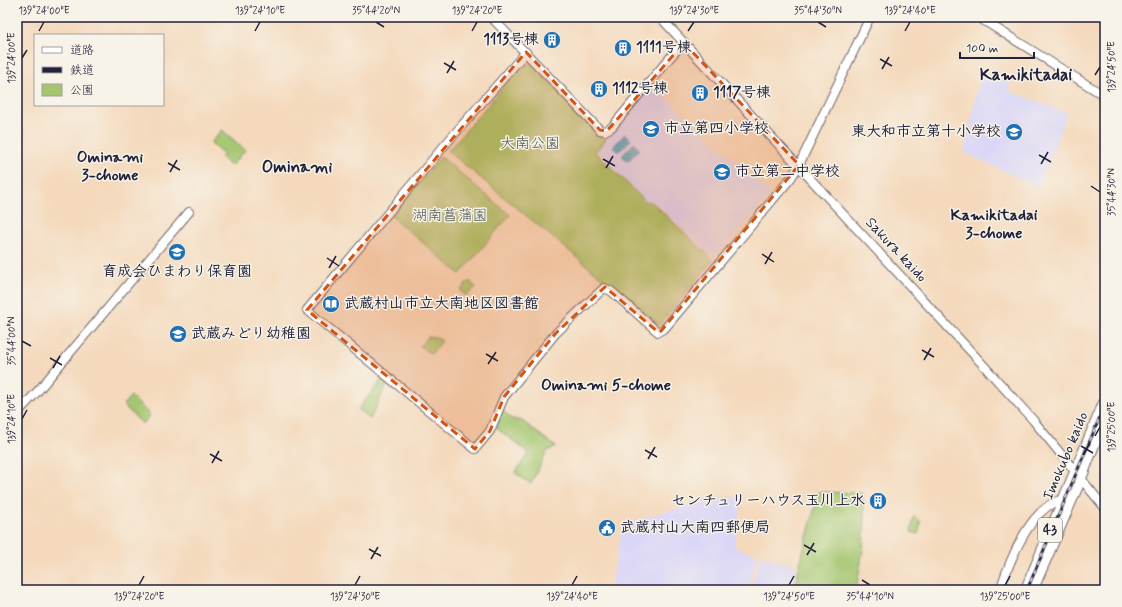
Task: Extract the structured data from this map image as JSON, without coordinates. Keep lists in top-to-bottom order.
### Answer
{
  "streets": {
    "main road": ["Imokubo kaido", "43"],
    "street": ["Sakura kaido"]
  },
  "crossings": [
    ["Sakura kaido", "Imokubo kaido"]
  ],
  "districts": [
    "Kamikitadai",
    "Ominami 3-chome",
    "Ominami",
    "Kamikitadai 3-chome",
    "Ominami 5-chome"
  ],
  "parks": ["大南公園", "湖南菖蒲園"],
  "places": {
    "building": [
      "1113号棟",
      "1111号棟",
      "1112号棟",
      "1117号棟",
      "センチュリーハウス玉川上水"
    ],
    "school or university": [
      "市立第四小学校",
      "東大和市立第十小学校",
      "市立第二中学校",
      "育成会ひまわり保育園",
      "武蔵みどり幼稚園"
    ],
    "library": ["武蔵村山市立大南地区図書館"],
    "public building": ["武蔵村山大南四郵便局"]
  },
  "legend": ["道路", "鉄道", "公園"],
  "scale_bar": "100 m",
  "coordinates": [
    "139°24'00\"E",
    "139°24'10\"E",
    "35°44'20\"N",
    "139°24'20\"E",
    "139°24'30\"E",
    "35°44'30\"N",
    "139°24'40\"E",
    "139°24'50\"E",
    "35°44'00\"N",
    "139°25'00\"E",
    "35°44'10\"N"
  ]
}
